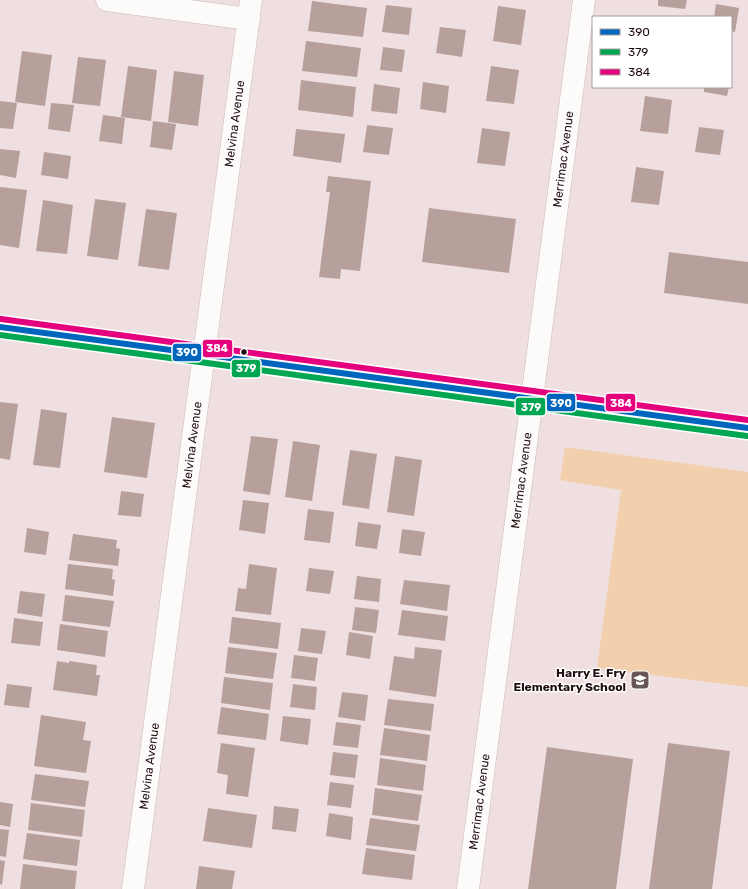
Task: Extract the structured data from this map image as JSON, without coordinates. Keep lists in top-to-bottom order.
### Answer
{
  "streets": {
    "street": ["Melvina Avenue", "Merrimac Avenue"]
  },
  "places": {
    "school or university": ["Harry E. Fry Elementary School"]
  },
  "lines": ["transit line 384", "transit line 390", "transit line 379"],
  "legend": ["390", "379", "384"]
}
